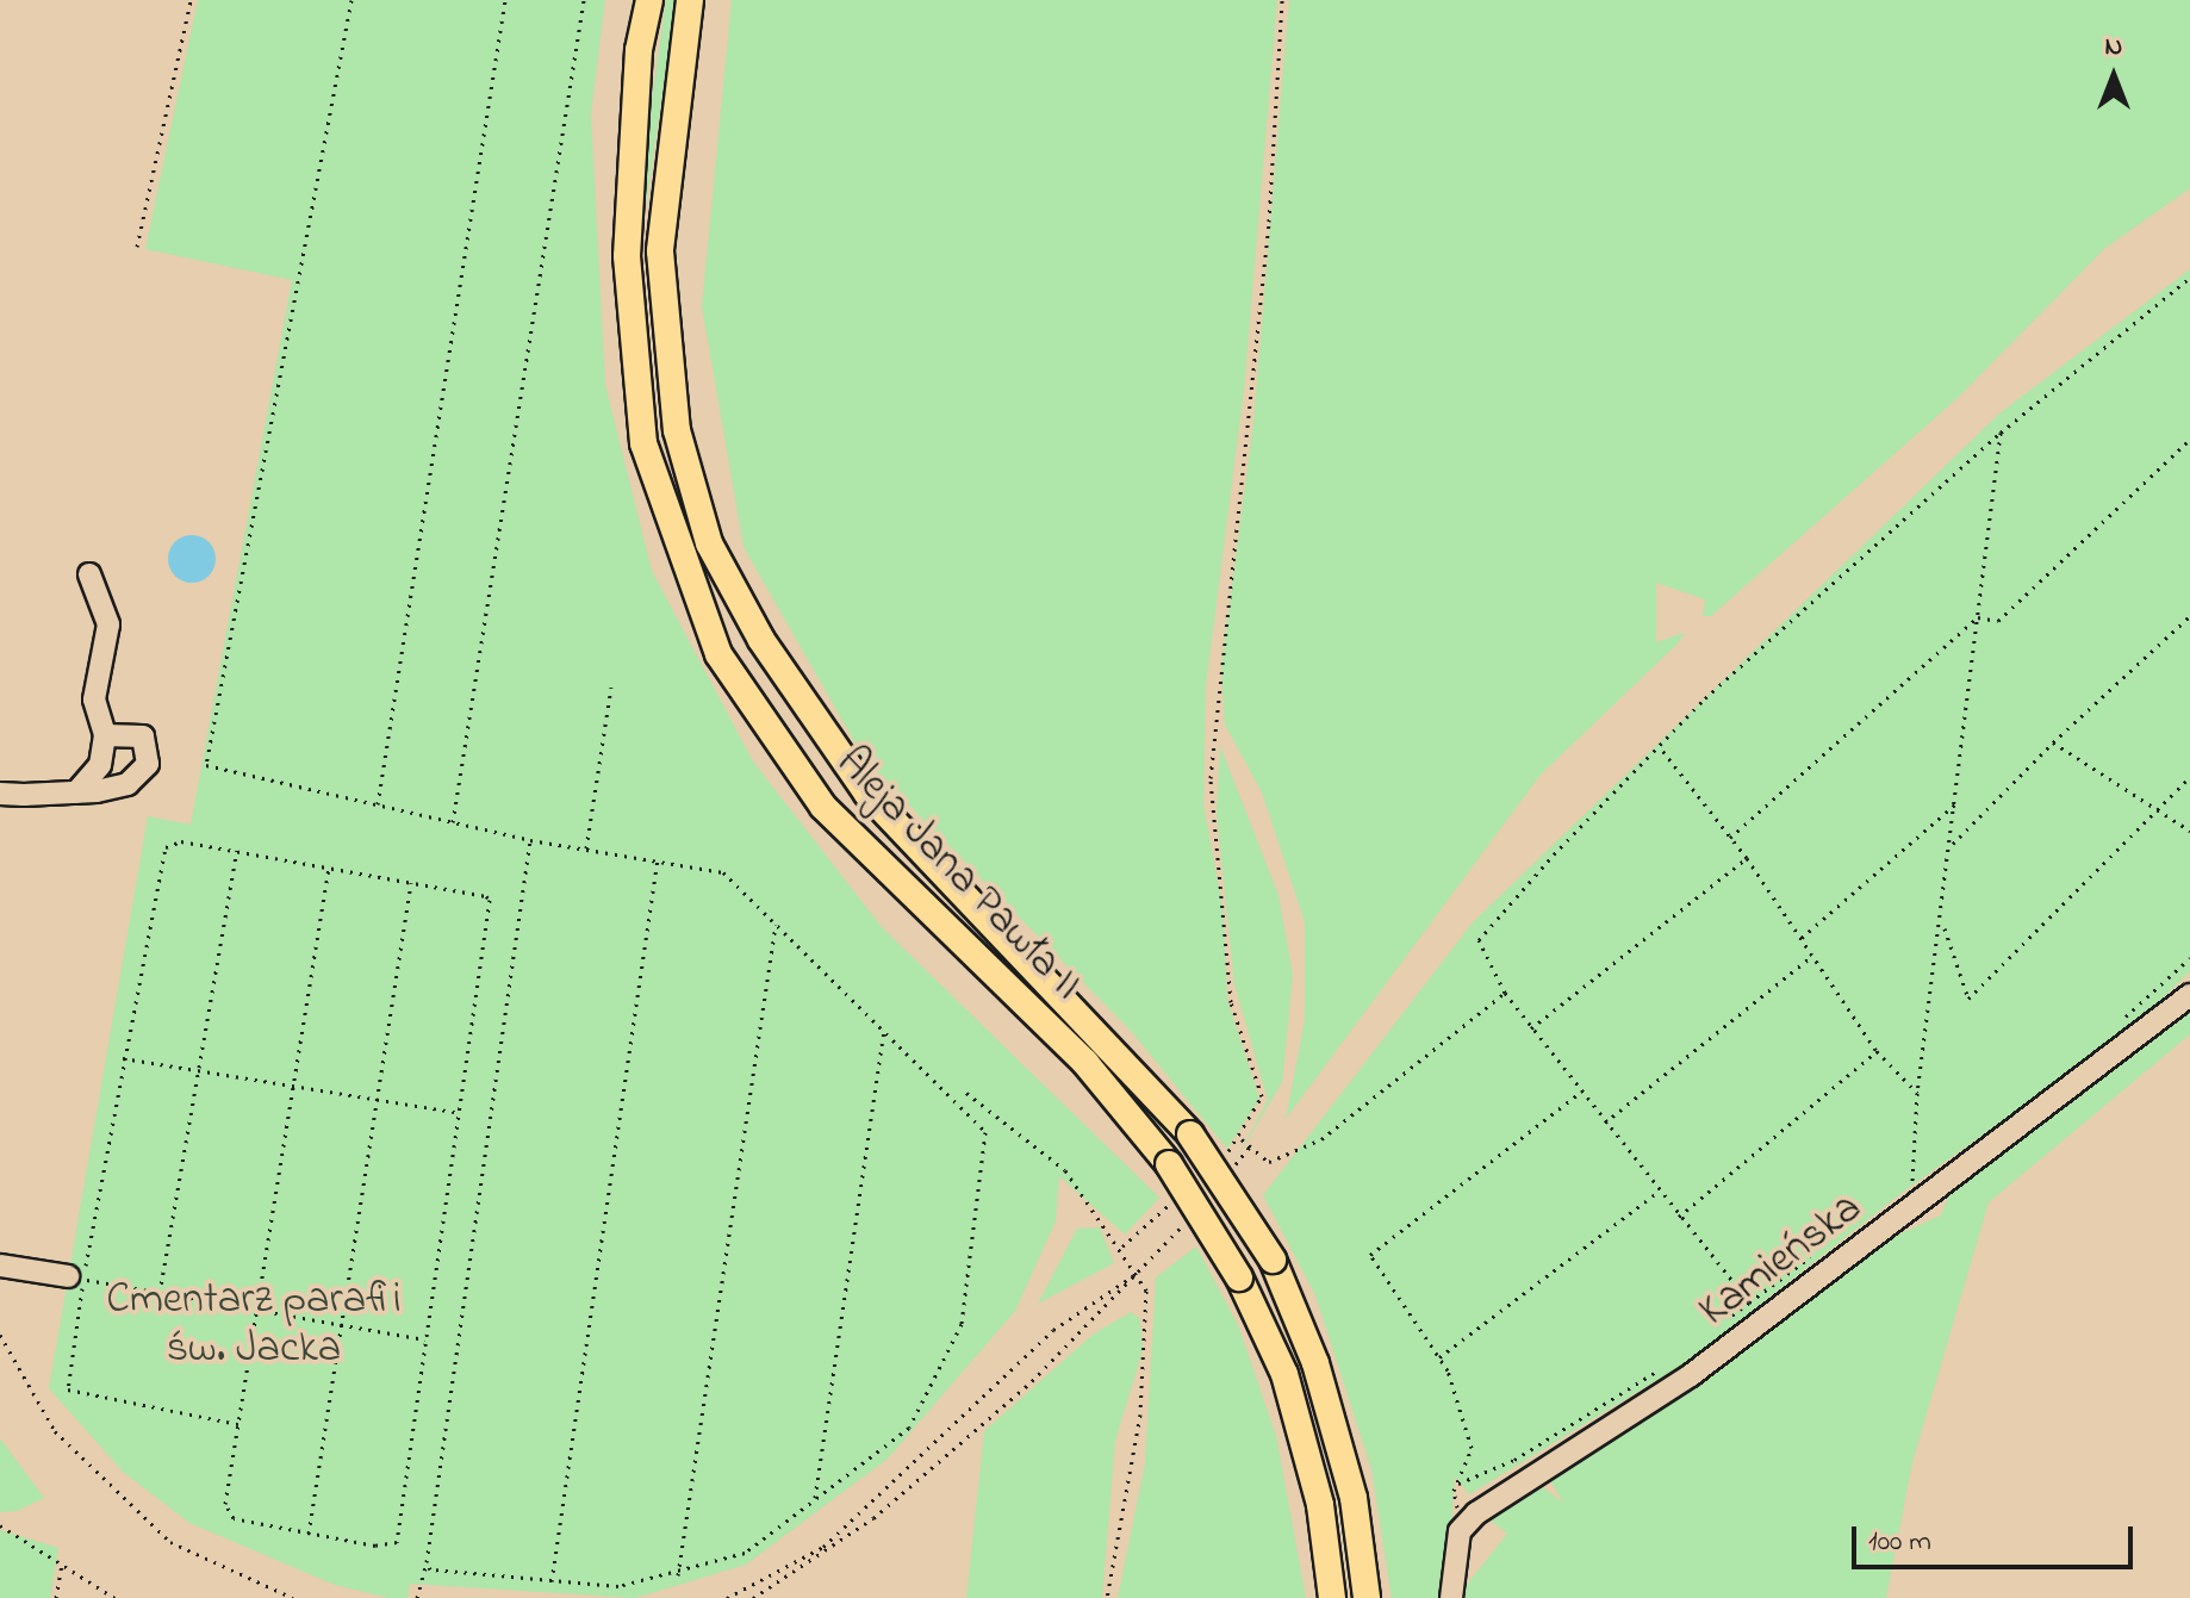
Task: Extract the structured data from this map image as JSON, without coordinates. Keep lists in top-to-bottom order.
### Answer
{
  "streets": {
    "main road": ["Aleja Jana Pawła II"],
    "street": ["Kamieńska"]
  },
  "parks": ["Cmentarz parafii św. Jacka"],
  "scale_bar": "100 m",
  "north": "top"
}
